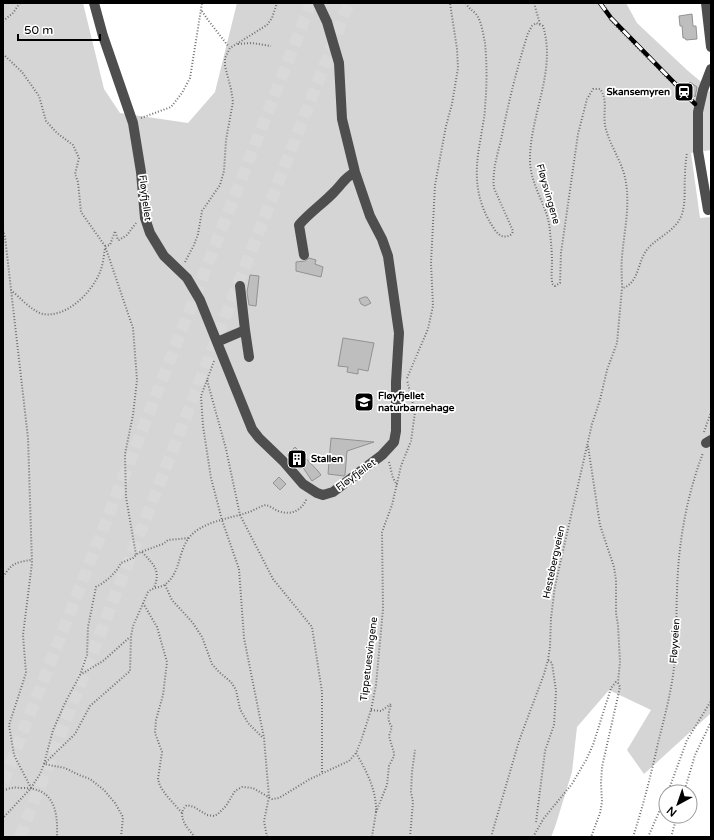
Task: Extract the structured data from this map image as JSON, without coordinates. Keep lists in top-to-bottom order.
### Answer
{
  "streets": {
    "street": ["Fløyfjellet"],
    "path": [
      "Fløysvingene",
      "Hestebergveien",
      "Fløyveien",
      "Tippetuesvingene"
    ]
  },
  "crossings": [
    ["Fløysvingene", "Hestebergveien"]
  ],
  "places": {
    "station": ["Skansemyren"],
    "school or university": ["Fløyfjellet naturbarnehage"],
    "building": ["Stallen"]
  },
  "scale_bar": "50 m",
  "north": "bottom left"
}
